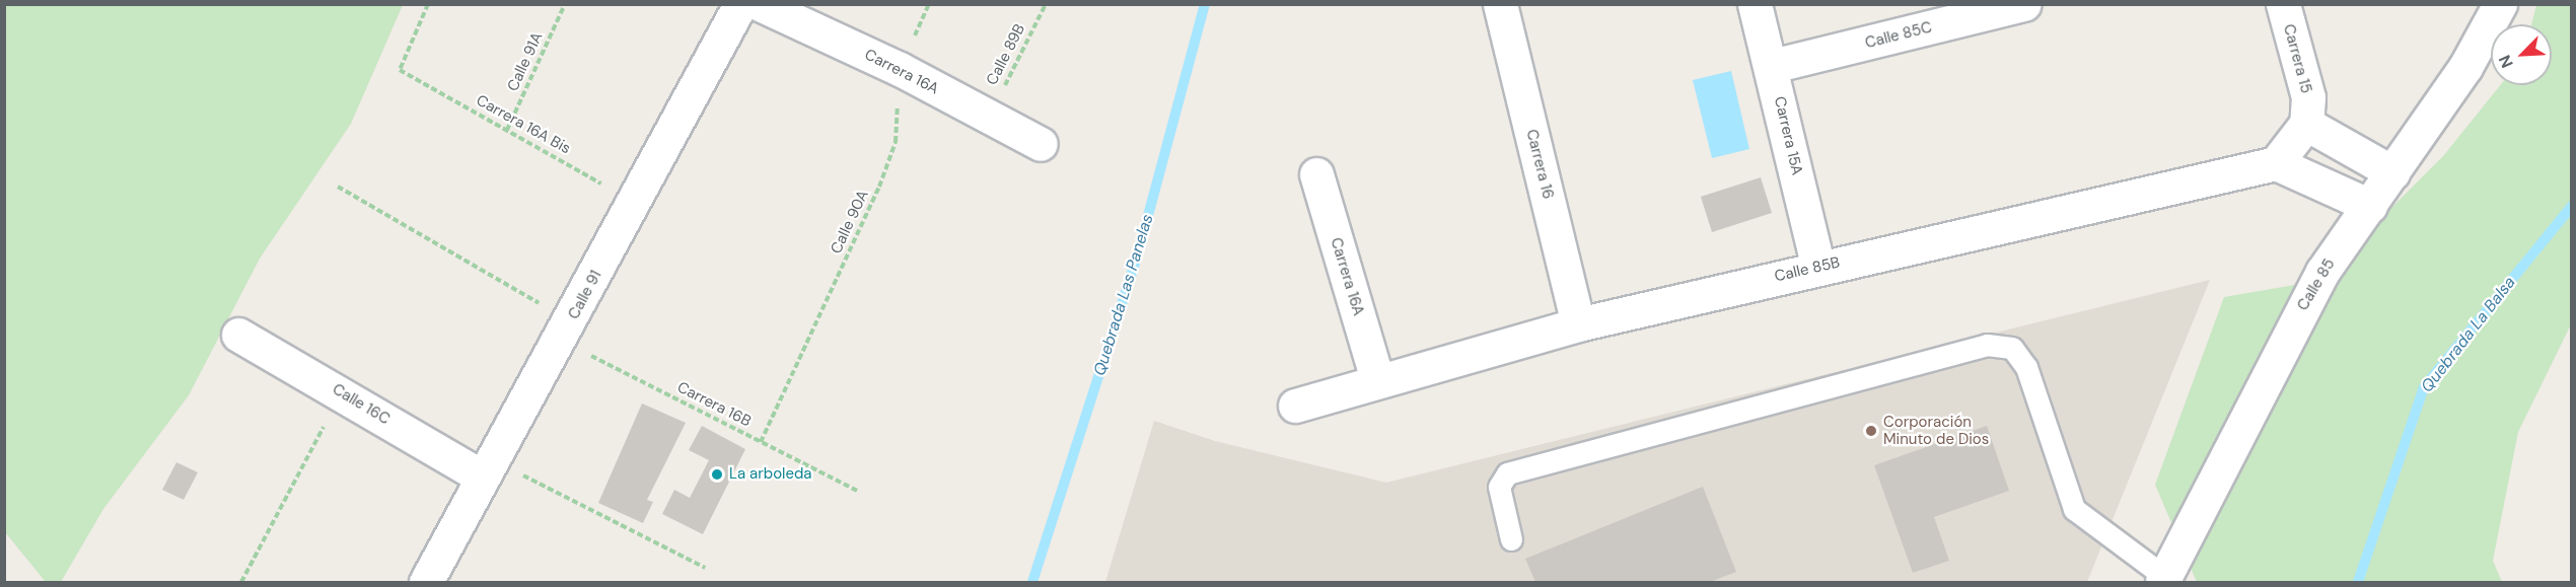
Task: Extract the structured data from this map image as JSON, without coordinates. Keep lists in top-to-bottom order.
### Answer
{
  "streets": {
    "street": [
      "Calle 85C",
      "Carrera 15",
      "Carrera 16A",
      "Carrera 15A",
      "Carrera 16",
      "Calle 85B",
      "Calle 85",
      "Calle 91",
      "Calle 16C"
    ],
    "path": [
      "Calle 89B",
      "Calle 91A",
      "Carrera 16A Bis",
      "Calle 90A",
      "Carrera 16B"
    ]
  },
  "crossings": [
    ["Calle 85C", "Carrera 15A"],
    ["Calle 89B", "Carrera 16A"],
    ["Calle 91A", "Carrera 16A Bis"],
    ["Carrera 16A", "Calle 90A"],
    ["Carrera 16A", "Calle 85B"],
    ["Carrera 16A Bis", "Calle 91"],
    ["Carrera 15A", "Calle 85B"],
    ["Carrera 16", "Calle 85B"],
    ["Calle 90A", "Carrera 16B"],
    ["Calle 91", "Calle 16C"],
    ["Calle 91", "Carrera 16B"]
  ],
  "water": ["Quebrada Las Panelas", "Quebrada La Balsa"],
  "places": ["Corporación Minuto de Dios", "La arboleda"],
  "north": "bottom left"
}
